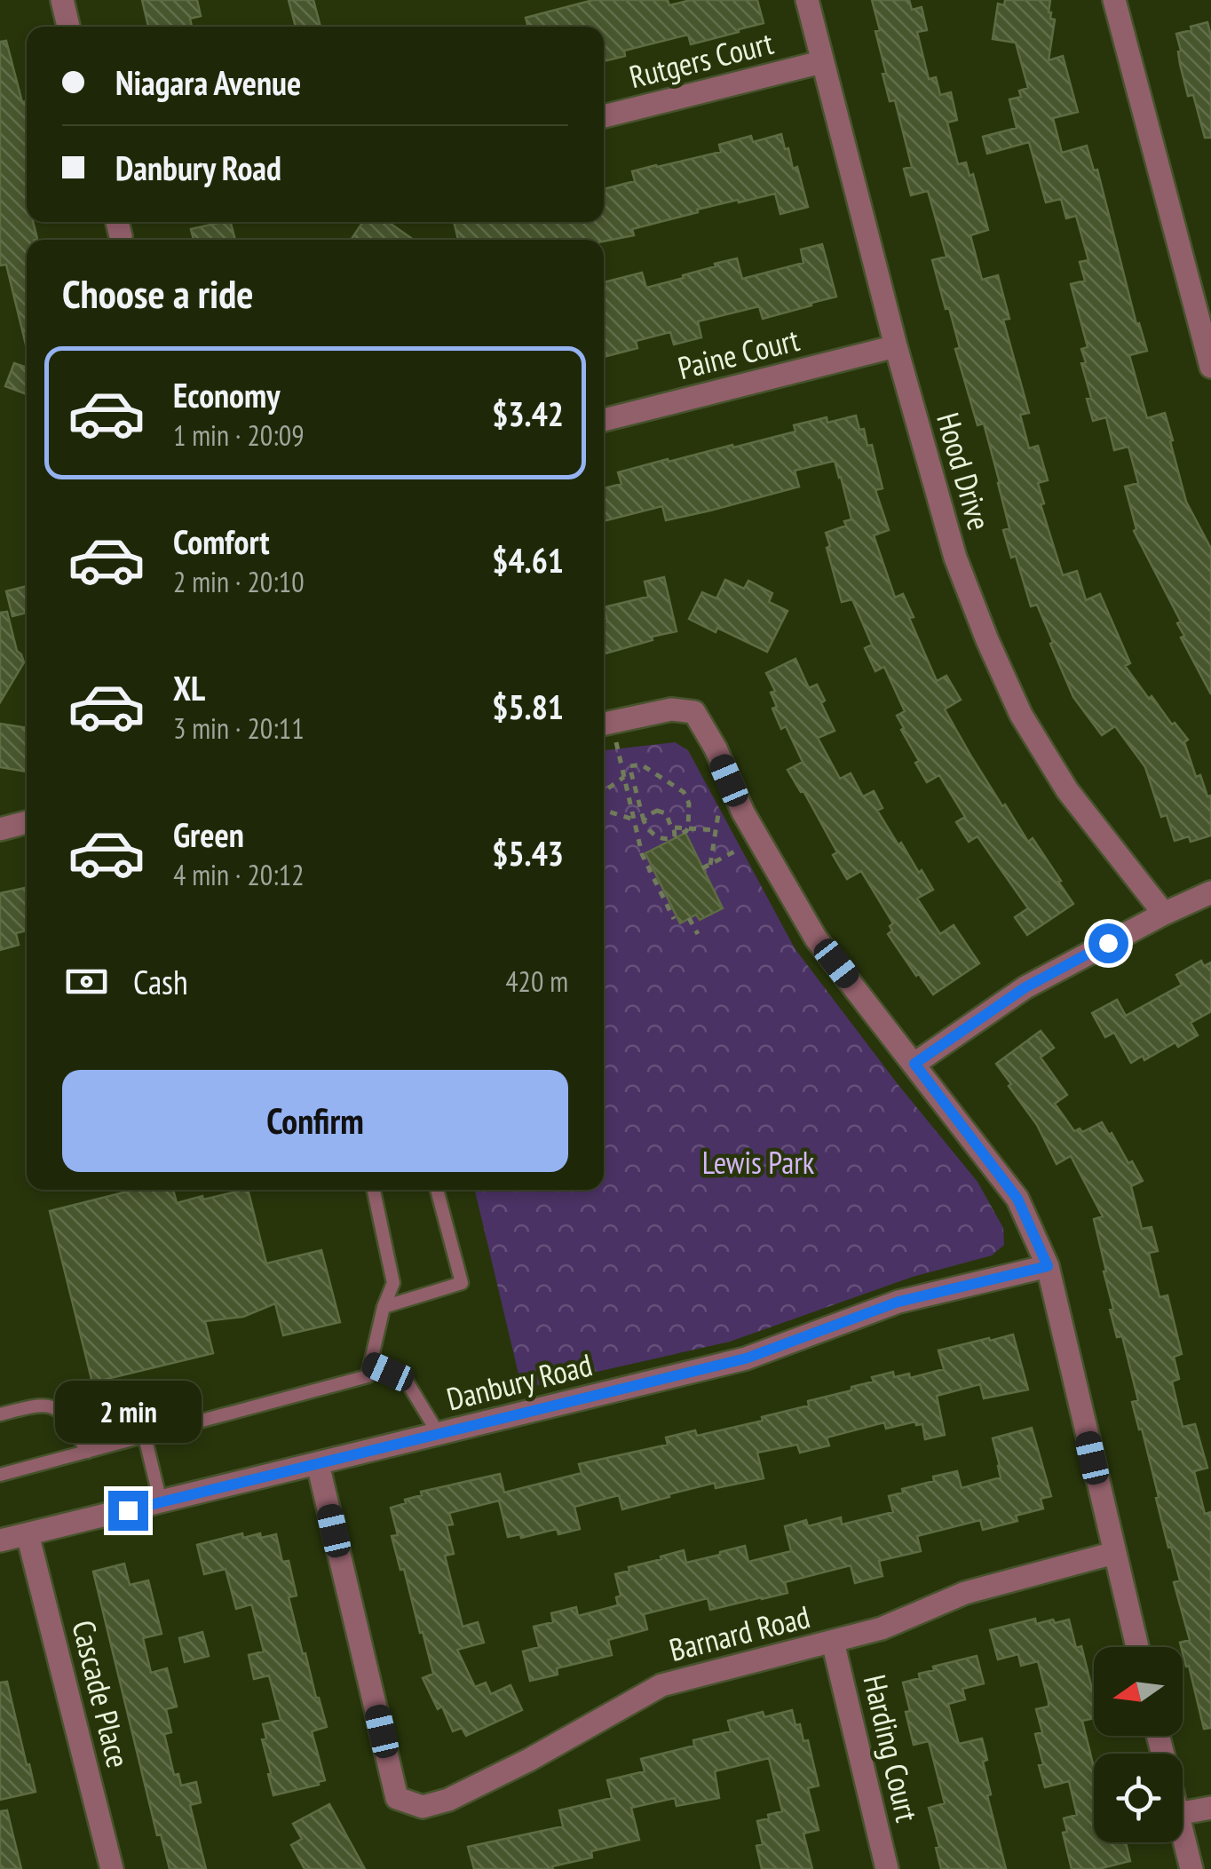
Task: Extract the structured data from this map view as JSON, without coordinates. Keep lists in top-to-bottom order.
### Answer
{
  "streets": {
    "street": [
      "Rutgers Court",
      "Paine Court",
      "Hood Drive",
      "Danbury Road",
      "Barnard Road",
      "Cascade Place",
      "Harding Court"
    ]
  },
  "crossings": [
    ["Rutgers Court", "Hood Drive"],
    ["Paine Court", "Hood Drive"],
    ["Danbury Road", "Barnard Road"],
    ["Danbury Road", "Cascade Place"],
    ["Barnard Road", "Harding Court"]
  ],
  "parks": ["Lewis Park"],
  "north": "left",
  "page": {
    "banner": ["Niagara Avenue", "Danbury Road"],
    "heading": "Choose a ride",
    "list": [
      {
        "name": "Economy",
        "note": "1 min · 20:09",
        "value": "$3.42"
      },
      {
        "name": "Comfort",
        "note": "2 min · 20:10",
        "value": "$4.61"
      },
      {
        "name": "XL",
        "note": "3 min · 20:11",
        "value": "$5.81"
      },
      {
        "name": "Green",
        "note": "4 min · 20:12",
        "value": "$5.43"
      }
    ],
    "pay": ["Cash", "420 m"],
    "buttons": "Confirm",
    "bubble": "2 min"
  }
}
